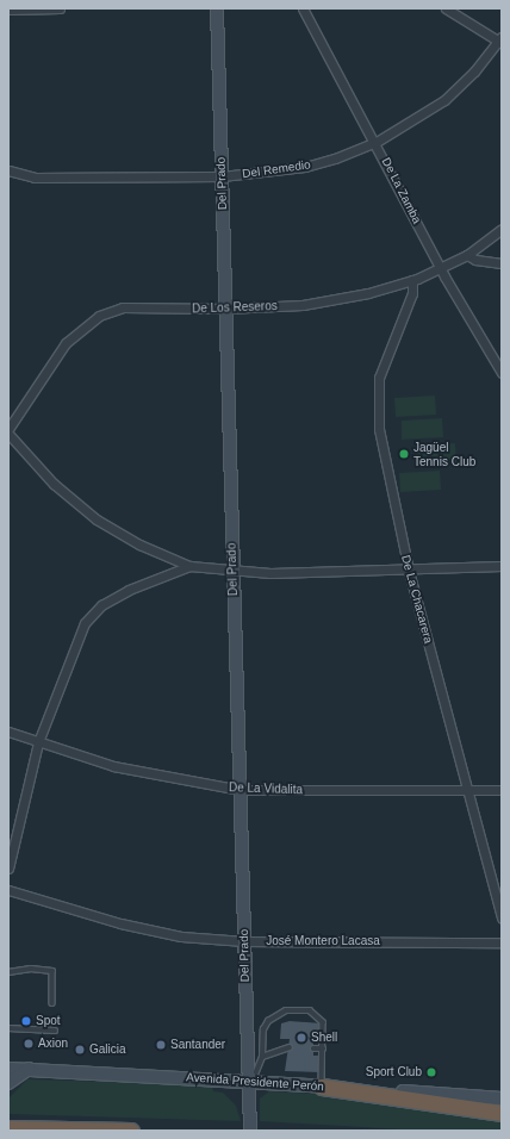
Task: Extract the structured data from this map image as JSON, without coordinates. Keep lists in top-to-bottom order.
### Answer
{
  "streets": {
    "street": [
      "Del Remedio",
      "Del Prado",
      "De La Zamba",
      "De Los Reseros",
      "De La Chacarera",
      "De La Vidalita",
      "José Montero Lacasa",
      "Avenida Presidente Perón"
    ]
  },
  "crossings": [
    ["Del Remedio", "Del Prado"],
    ["Del Remedio", "De La Zamba"],
    ["Del Prado", "De Los Reseros"],
    ["Del Prado", "De La Vidalita"],
    ["Del Prado", "José Montero Lacasa"],
    ["Del Prado", "Avenida Presidente Perón"],
    ["De La Zamba", "De Los Reseros"],
    ["De Los Reseros", "De La Chacarera"],
    ["De La Chacarera", "De La Vidalita"]
  ],
  "places": [
    "Jagüel Tennis Club",
    "Spot",
    "Shell",
    "Axion",
    "Santander",
    "Galicia",
    "Sport Club"
  ]
}
